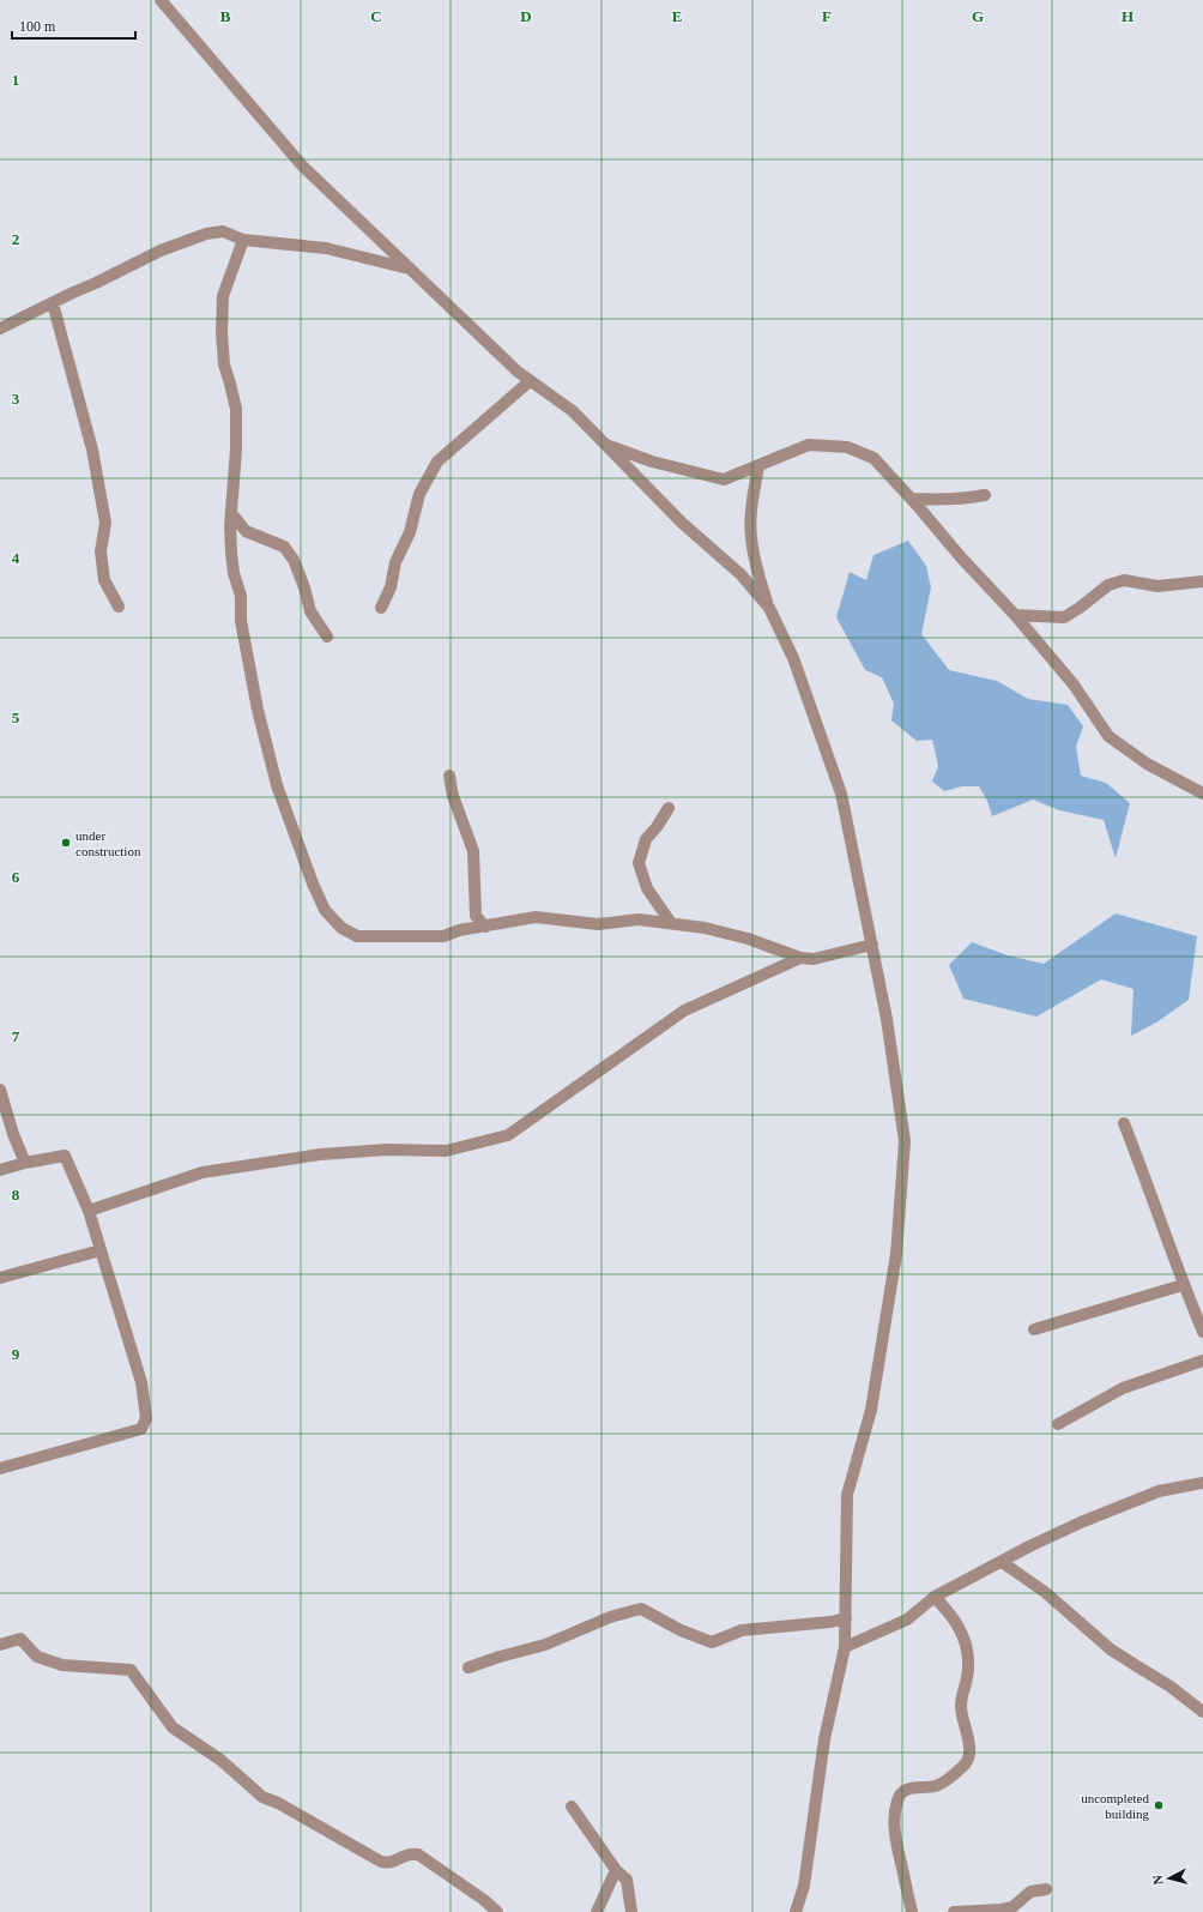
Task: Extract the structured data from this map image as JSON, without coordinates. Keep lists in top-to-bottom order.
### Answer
{
  "places": ["under construction", "uncompleted building"],
  "scale_bar": "100 m",
  "north": "left",
  "grid": {
    "columns": [
      "B",
      "C",
      "D",
      "E",
      "F",
      "G",
      "H"
    ],
    "rows": [
      "1",
      "2",
      "3",
      "4",
      "5",
      "6",
      "7",
      "8",
      "9"
    ]
  }
}
